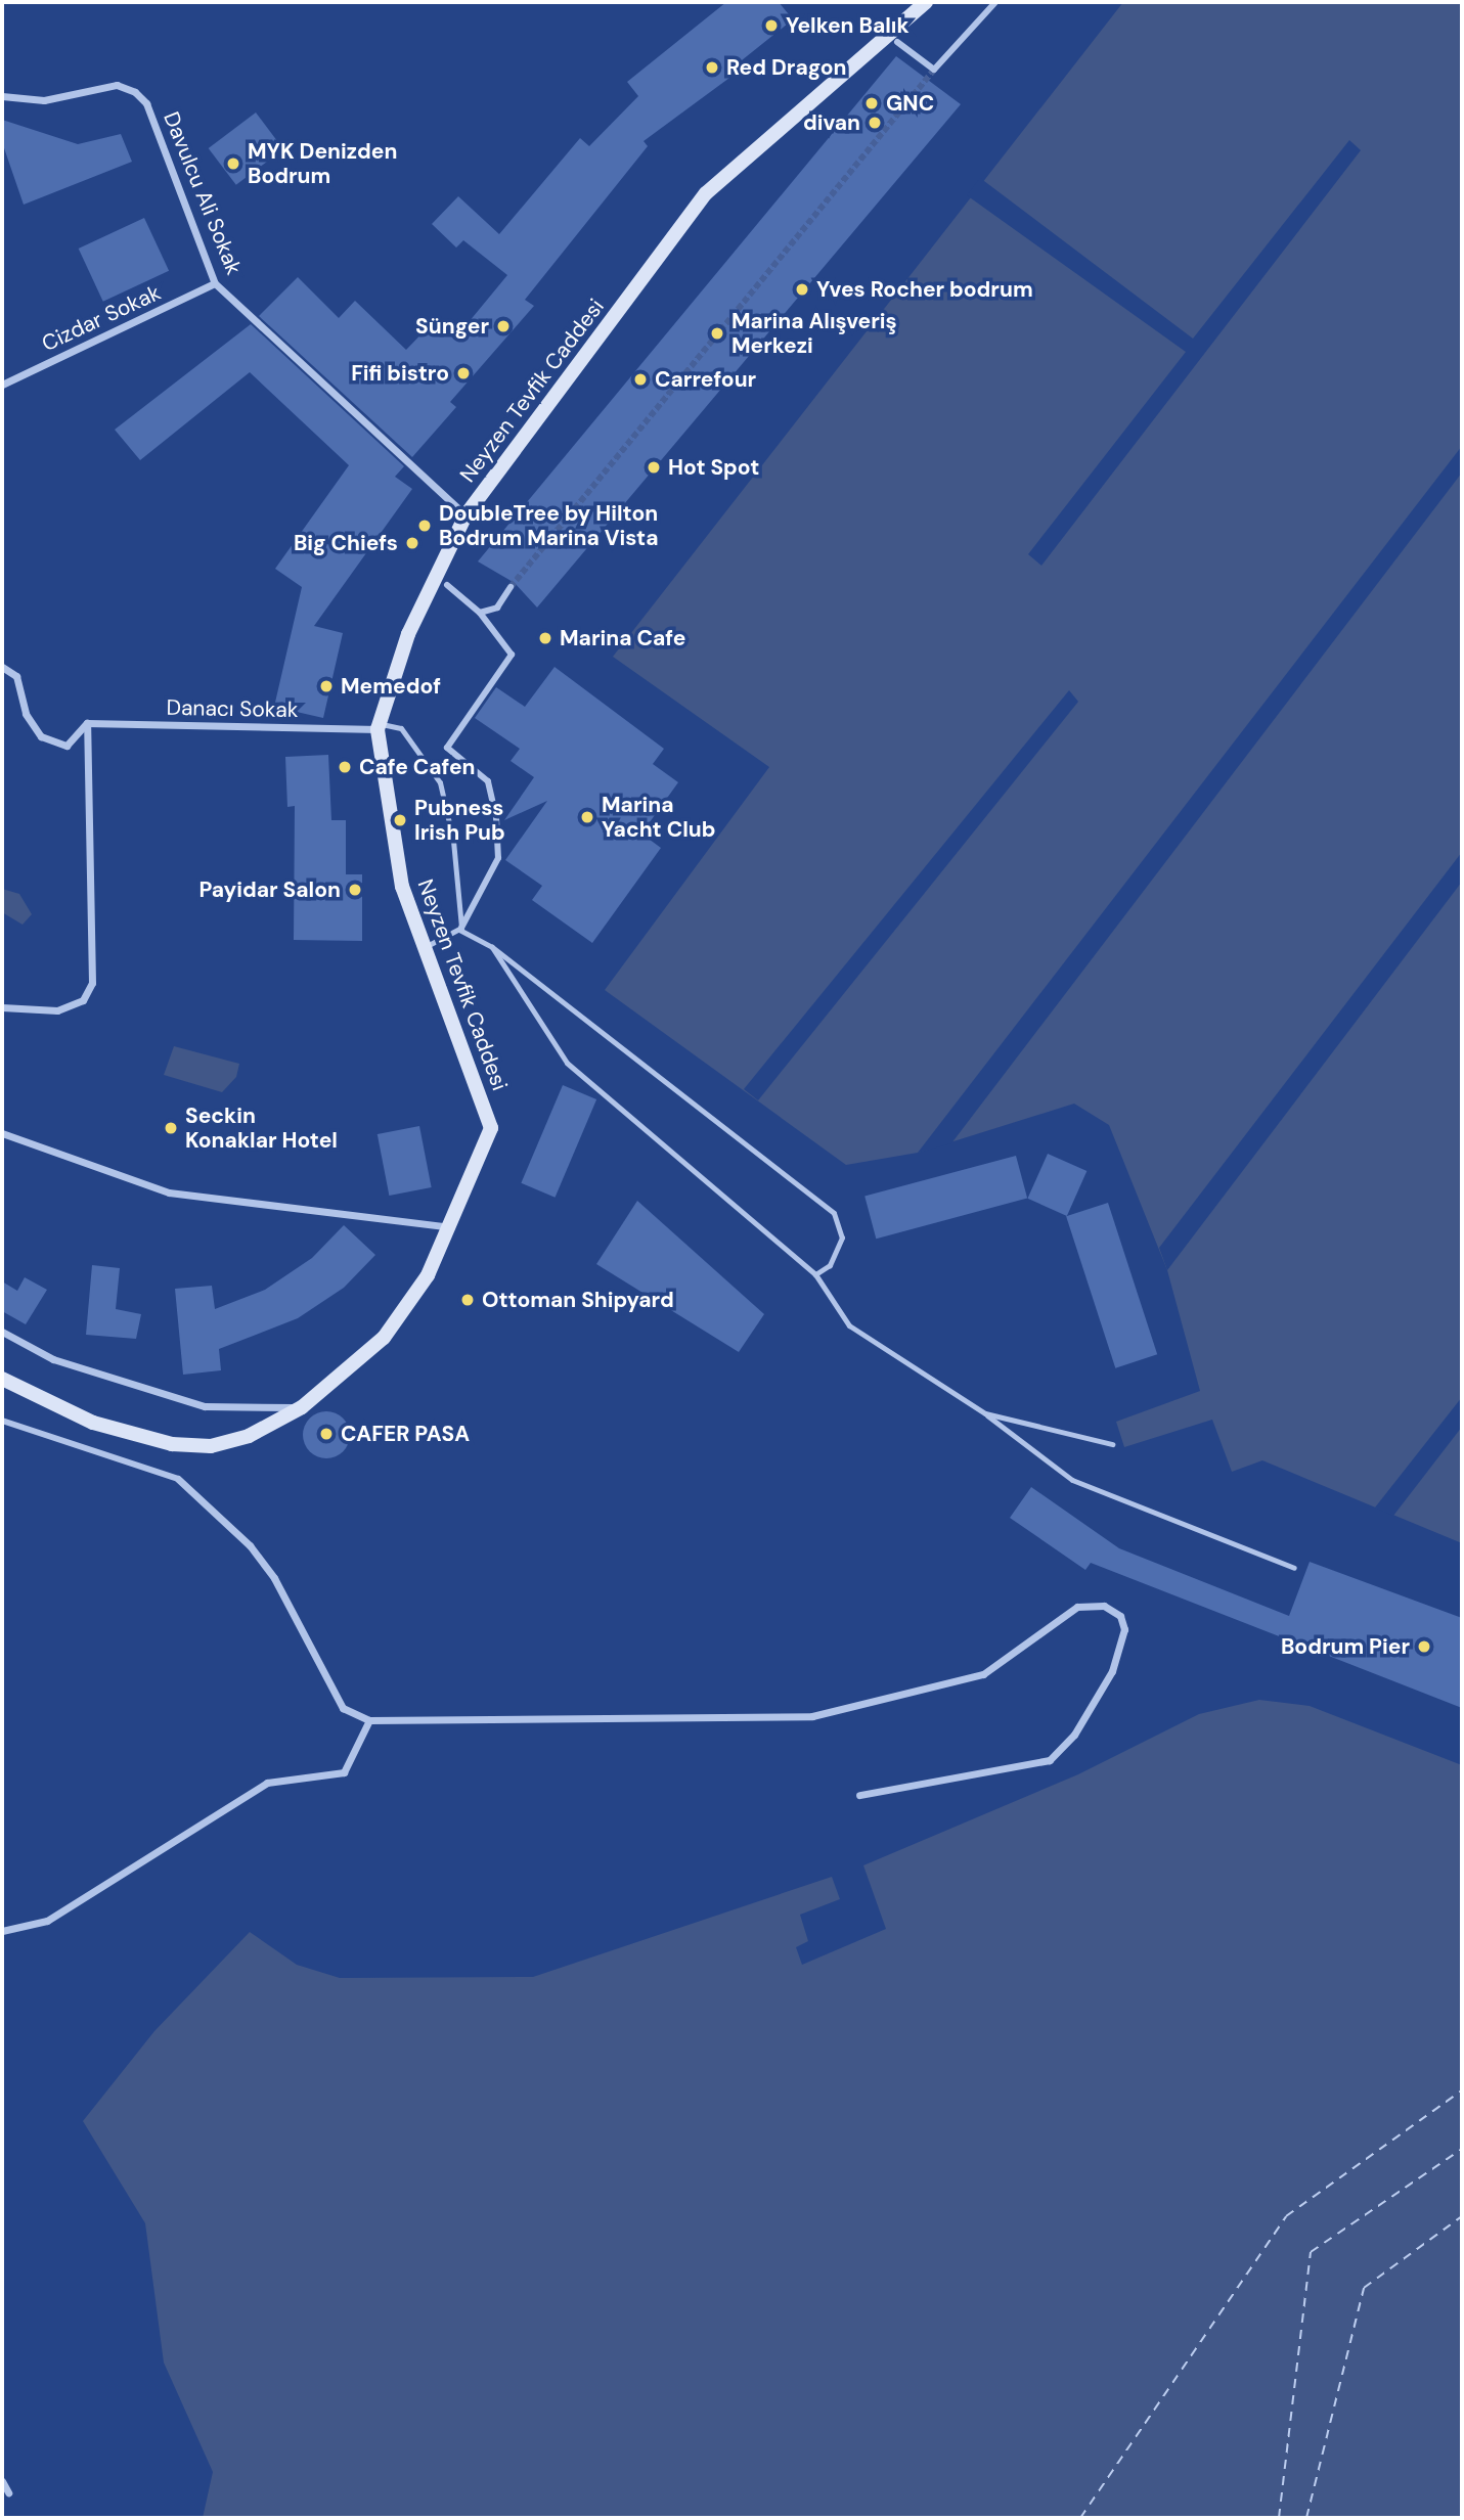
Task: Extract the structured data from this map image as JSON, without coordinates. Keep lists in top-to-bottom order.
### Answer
{
  "streets": {
    "main road": ["Neyzen Tevfik Caddesi"],
    "street": ["Davulcu Ali Sokak", "Cizdar Sokak", "Danacı Sokak"]
  },
  "crossings": [
    ["Davulcu Ali Sokak", "Cizdar Sokak"],
    ["Davulcu Ali Sokak", "Neyzen Tevfik Caddesi"],
    ["Neyzen Tevfik Caddesi", "Danacı Sokak"]
  ],
  "places": [
    "Yelken Balık",
    "Red Dragon",
    "GNC",
    "divan",
    "MYK Denizden Bodrum",
    "Yves Rocher bodrum",
    "Sünger",
    "Marina Alışveriş Merkezi",
    "Fifi bistro",
    "Carrefour",
    "Hot Spot",
    "DoubleTree by Hilton Bodrum Marina Vista",
    "Big Chiefs",
    "Marina Cafe",
    "Memedof",
    "Cafe Cafen",
    "Marina Yacht Club",
    "Pubness Irish Pub",
    "Payidar Salon",
    "Seckin Konaklar Hotel",
    "Ottoman Shipyard",
    "CAFER PASA",
    "Bodrum Pier"
  ]
}
